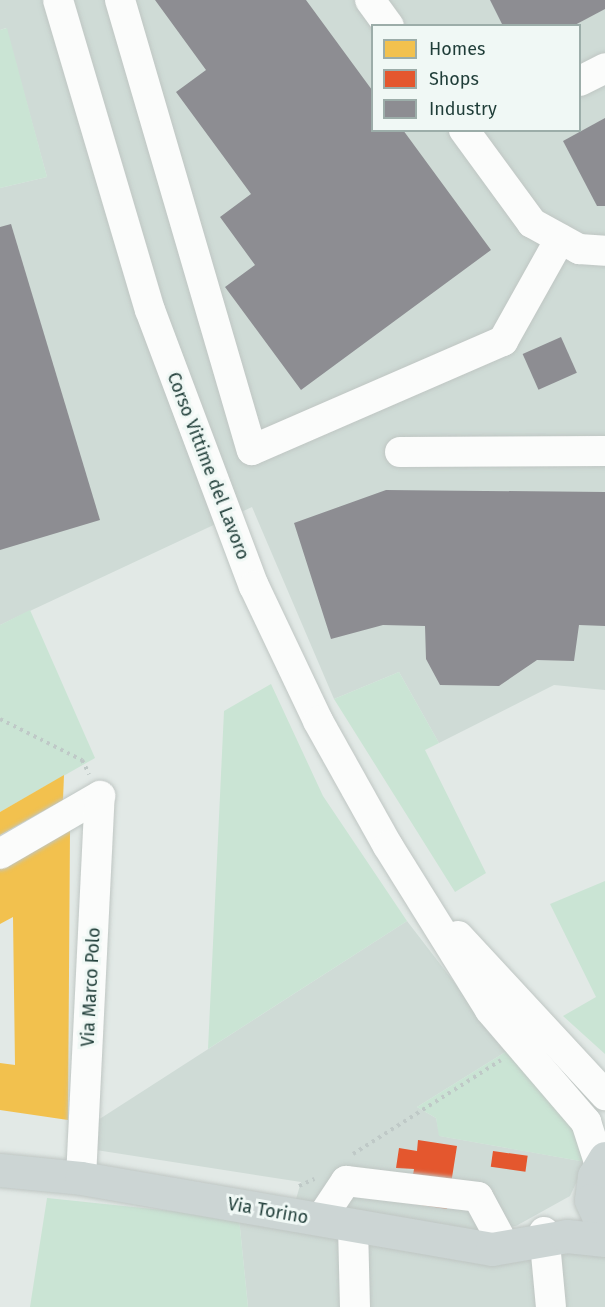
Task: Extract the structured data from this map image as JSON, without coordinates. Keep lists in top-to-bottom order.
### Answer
{
  "streets": {
    "main road": ["Via Torino"],
    "street": ["Corso Vittime del Lavoro", "Via Marco Polo"]
  },
  "crossings": [
    ["Via Marco Polo", "Via Torino"]
  ],
  "legend": ["Homes", "Shops", "Industry"]
}
